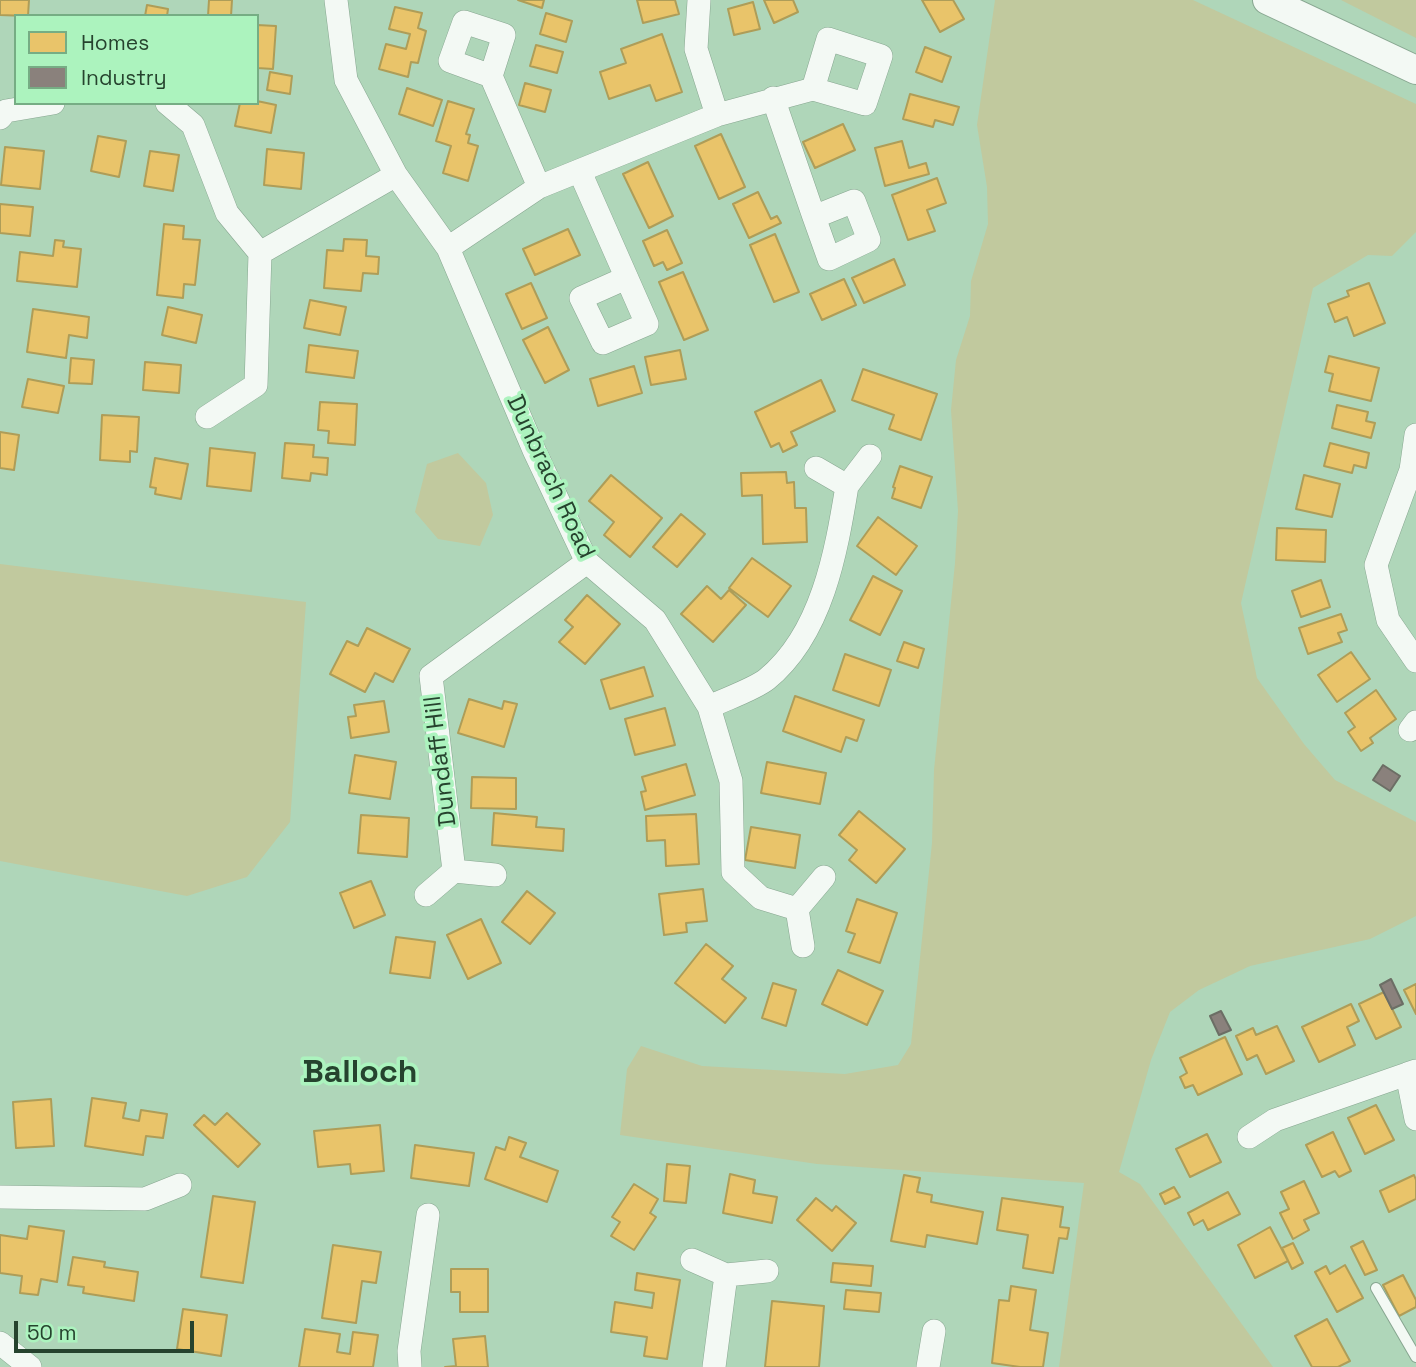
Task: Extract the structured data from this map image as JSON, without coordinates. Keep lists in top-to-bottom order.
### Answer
{
  "streets": {
    "street": ["Dunbrach Road", "Dundaff Hill"]
  },
  "crossings": [
    ["Dunbrach Road", "Dundaff Hill"]
  ],
  "districts": ["Balloch"],
  "legend": ["Homes", "Industry"],
  "scale_bar": "50 m"
}
